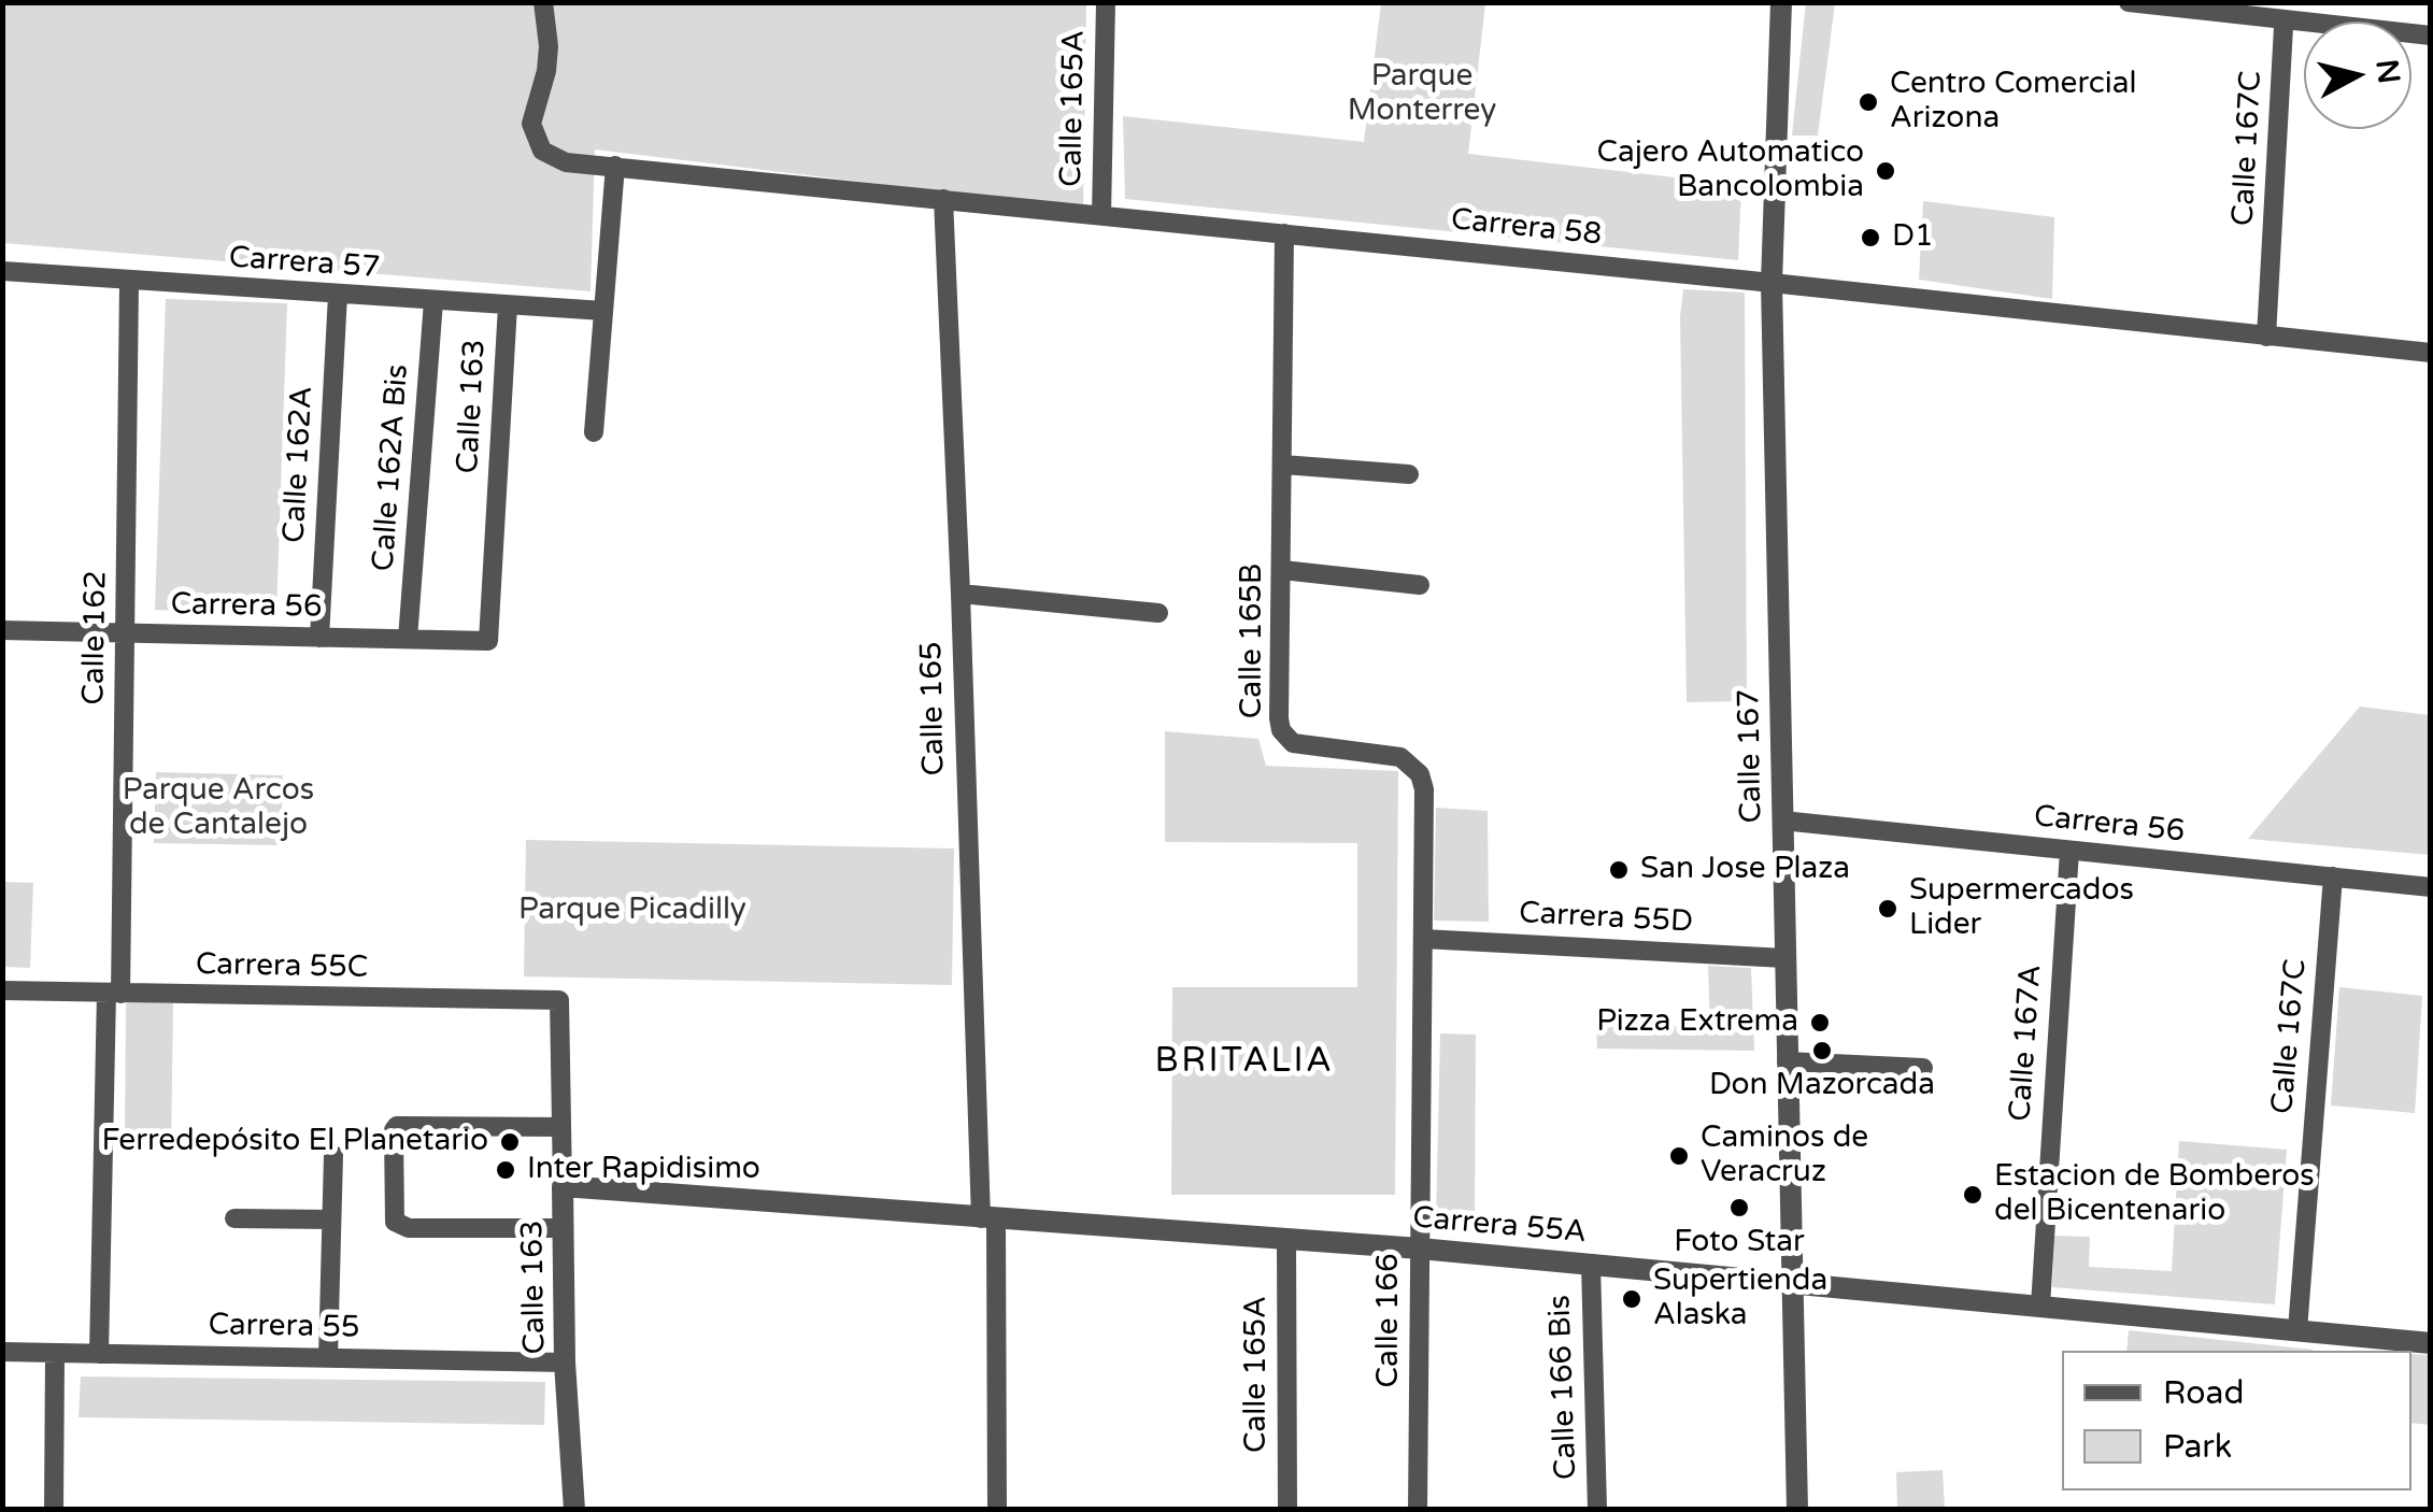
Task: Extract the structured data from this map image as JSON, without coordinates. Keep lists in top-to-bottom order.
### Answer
{
  "streets": {
    "street": [
      "Calle 165A",
      "Calle 167C",
      "Carrera 58",
      "Carrera 57",
      "Calle 163",
      "Calle 162A",
      "Calle 162A Bis",
      "Carrera 56",
      "Calle 162",
      "Calle 165B",
      "Calle 165",
      "Calle 167",
      "Carrera 55D",
      "Carrera 55C",
      "Calle 167A",
      "Carrera 55A",
      "Calle 166",
      "Carrera 55",
      "Calle 166 Bis"
    ]
  },
  "crossings": [
    ["Calle 165A", "Carrera 58"],
    ["Calle 165A", "Carrera 55A"],
    ["Calle 167C", "Carrera 58"],
    ["Calle 167C", "Carrera 56"],
    ["Calle 167C", "Carrera 55A"],
    ["Carrera 58", "Calle 165B"],
    ["Carrera 58", "Calle 165"],
    ["Carrera 58", "Calle 167"],
    ["Carrera 57", "Calle 163"],
    ["Carrera 57", "Calle 162A"],
    ["Carrera 57", "Calle 162A Bis"],
    ["Carrera 57", "Calle 162"],
    ["Calle 163", "Carrera 56"],
    ["Calle 163", "Carrera 55C"],
    ["Calle 163", "Carrera 55A"],
    ["Calle 163", "Carrera 55"],
    ["Calle 162A", "Carrera 56"],
    ["Calle 162A Bis", "Carrera 56"],
    ["Carrera 56", "Calle 162"],
    ["Carrera 56", "Calle 167"],
    ["Carrera 56", "Calle 167A"],
    ["Calle 162", "Carrera 55C"],
    ["Calle 162", "Carrera 55"],
    ["Calle 165B", "Carrera 55D"],
    ["Calle 165B", "Calle 166"],
    ["Calle 165", "Carrera 55A"],
    ["Calle 167", "Carrera 55D"],
    ["Calle 167", "Carrera 55A"],
    ["Carrera 55D", "Calle 166"],
    ["Calle 167A", "Carrera 55A"],
    ["Carrera 55A", "Calle 166"],
    ["Carrera 55A", "Calle 166 Bis"]
  ],
  "districts": ["BRITALIA"],
  "parks": ["Parque Monterrey", "Parque Arcos de Cantalejo", "Parque Picadilly"],
  "places": [
    "Centro Comercial Arizona",
    "Cajero Automatico Bancolombia",
    "D1",
    "San Jose Plaza",
    "Supermercados Lider",
    "Pizza Extrema",
    "Don Mazorcada",
    "Ferredepósito El Planetario",
    "Caminos de Veracruz",
    "Inter Rapidisimo",
    "Estacion de Bomberos del Bicentenario",
    "Foto Star",
    "Supertienda Alaska"
  ],
  "legend": ["Road", "Park"],
  "north": "right"
}
